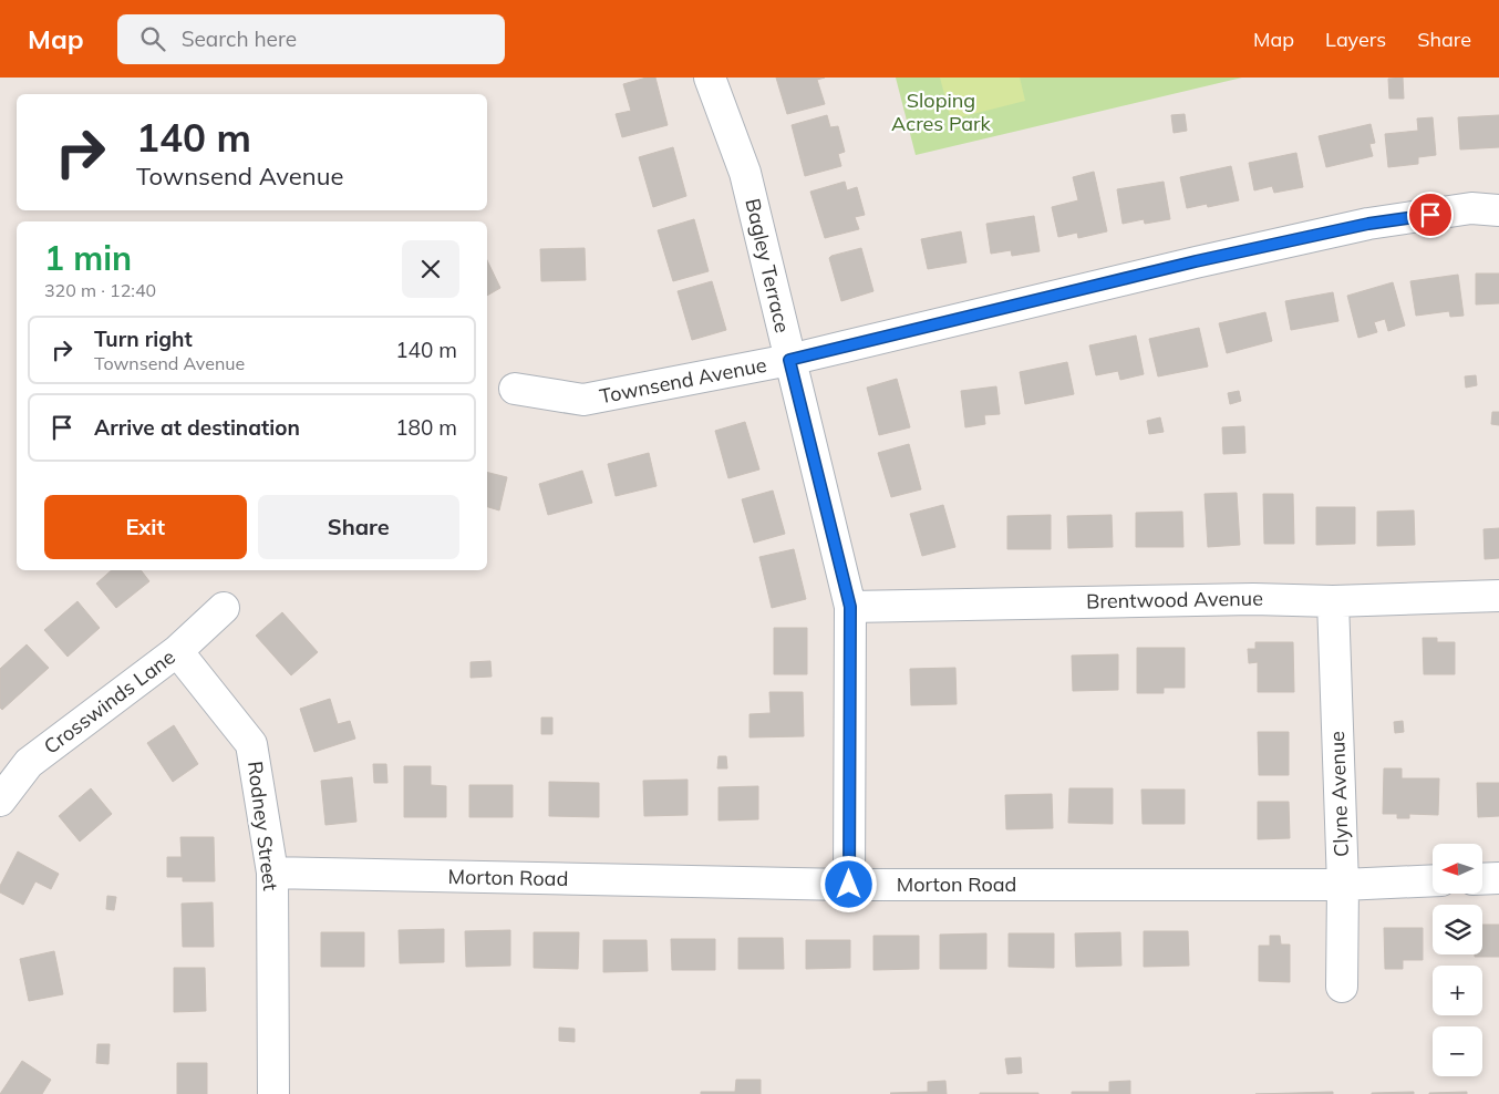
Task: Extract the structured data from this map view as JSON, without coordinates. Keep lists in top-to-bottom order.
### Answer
{
  "streets": {
    "street": [
      "Bagley Terrace",
      "Townsend Avenue",
      "Brentwood Avenue",
      "Crosswinds Lane",
      "Clyne Avenue",
      "Rodney Street",
      "Morton Road"
    ]
  },
  "crossings": [
    ["Bagley Terrace", "Townsend Avenue"],
    ["Bagley Terrace", "Brentwood Avenue"],
    ["Bagley Terrace", "Morton Road"],
    ["Brentwood Avenue", "Clyne Avenue"],
    ["Crosswinds Lane", "Rodney Street"],
    ["Clyne Avenue", "Morton Road"],
    ["Rodney Street", "Morton Road"]
  ],
  "parks": ["Sloping Acres Park"],
  "north": "left",
  "page": {
    "header": "Map",
    "search": "Search here",
    "nav": ["Map", "Layers", "Share"],
    "turn": ["140 m", "Townsend Avenue"],
    "heading": ["1 min", "320 m · 12:40"],
    "list": [
      {
        "name": "Turn right",
        "note": "Townsend Avenue",
        "value": "140 m"
      },
      {
        "name": "Arrive at destination",
        "value": "180 m"
      }
    ],
    "buttons": ["Exit", "Share"],
    "map_buttons": ["+", "−"]
  }
}
